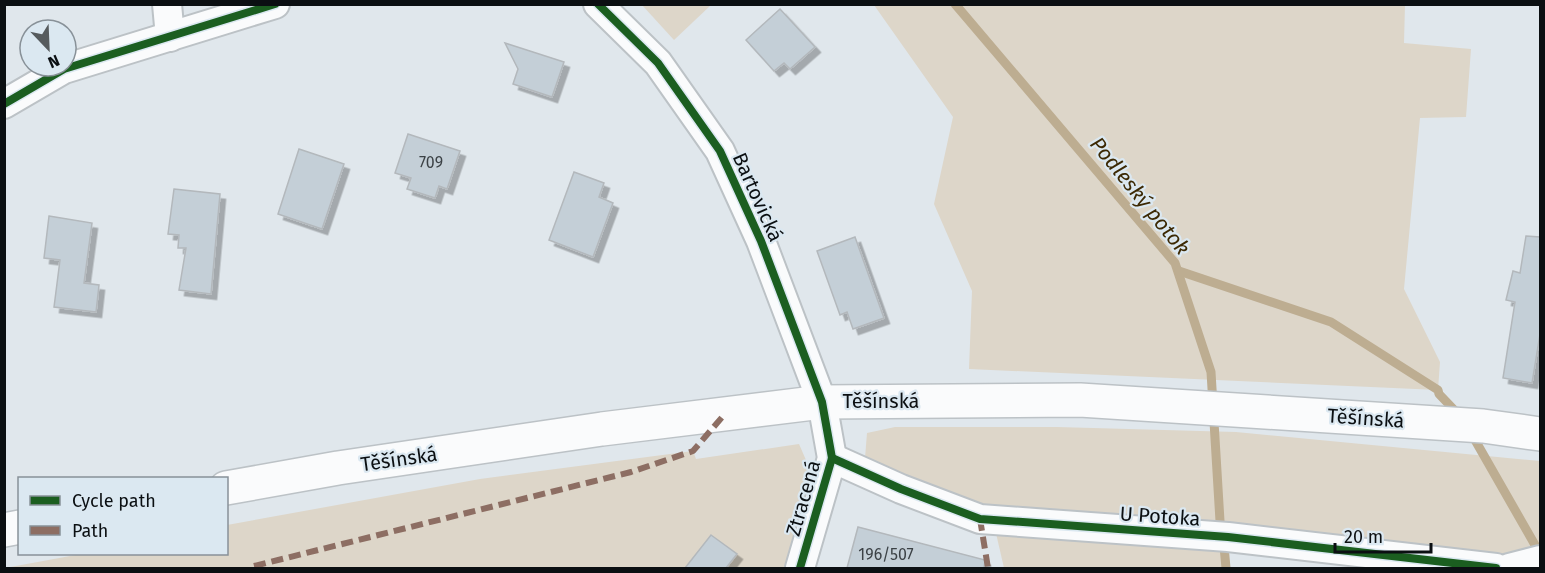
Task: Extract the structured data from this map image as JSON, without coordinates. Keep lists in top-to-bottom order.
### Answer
{
  "streets": {
    "main road": ["Těšínská"],
    "street": ["Bartovická", "Ztracená", "U Potoka"]
  },
  "crossings": [
    ["Bartovická", "Těšínská"],
    ["Bartovická", "Ztracená"],
    ["Těšínská", "Ztracená"],
    ["Ztracená", "U Potoka"]
  ],
  "water": ["Podleský potok"],
  "house_numbers": ["709", "196/507"],
  "legend": ["Cycle path", "Path"],
  "scale_bar": "20 m",
  "north": "bottom right"
}
